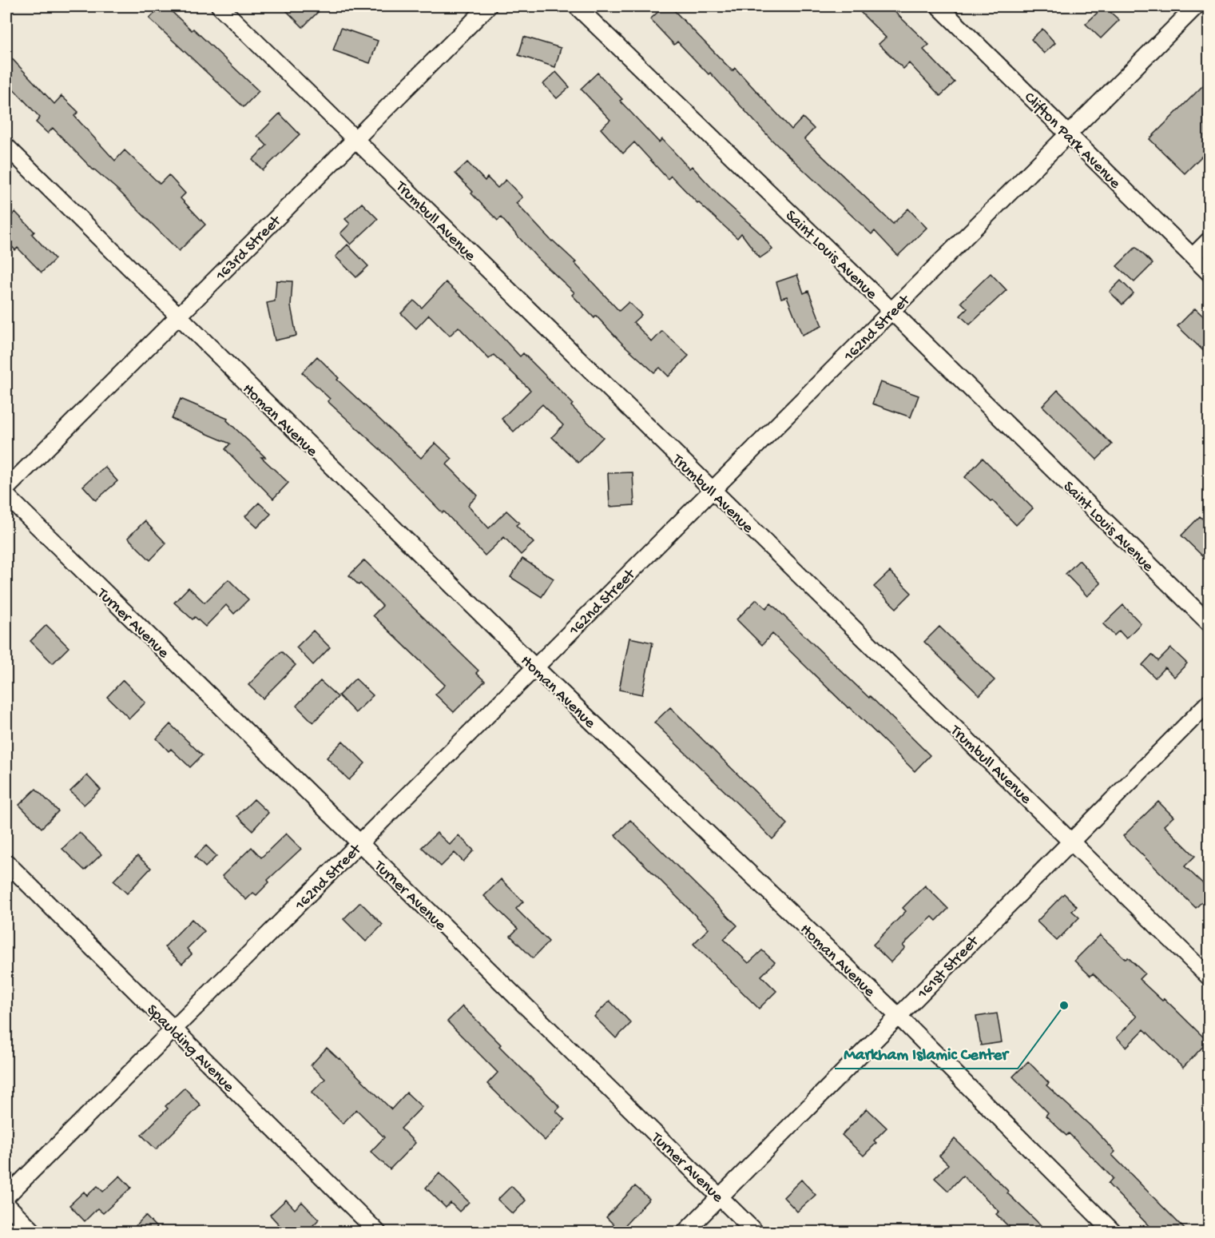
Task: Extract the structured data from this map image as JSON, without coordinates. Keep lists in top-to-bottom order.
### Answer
{
  "streets": {
    "street": [
      "Clifton Park Avenue",
      "Trumbull Avenue",
      "163rd Street",
      "Saint Louis Avenue",
      "162nd Street",
      "Homan Avenue",
      "Turner Avenue",
      "161st Street",
      "Spaulding Avenue"
    ]
  },
  "crossings": [
    ["Clifton Park Avenue", "162nd Street"],
    ["Trumbull Avenue", "163rd Street"],
    ["Trumbull Avenue", "162nd Street"],
    ["Trumbull Avenue", "161st Street"],
    ["163rd Street", "Homan Avenue"],
    ["Saint Louis Avenue", "162nd Street"],
    ["162nd Street", "Homan Avenue"],
    ["162nd Street", "Turner Avenue"],
    ["162nd Street", "Spaulding Avenue"],
    ["Homan Avenue", "161st Street"],
    ["Turner Avenue", "161st Street"]
  ],
  "places": ["Markham Islamic Center"]
}
